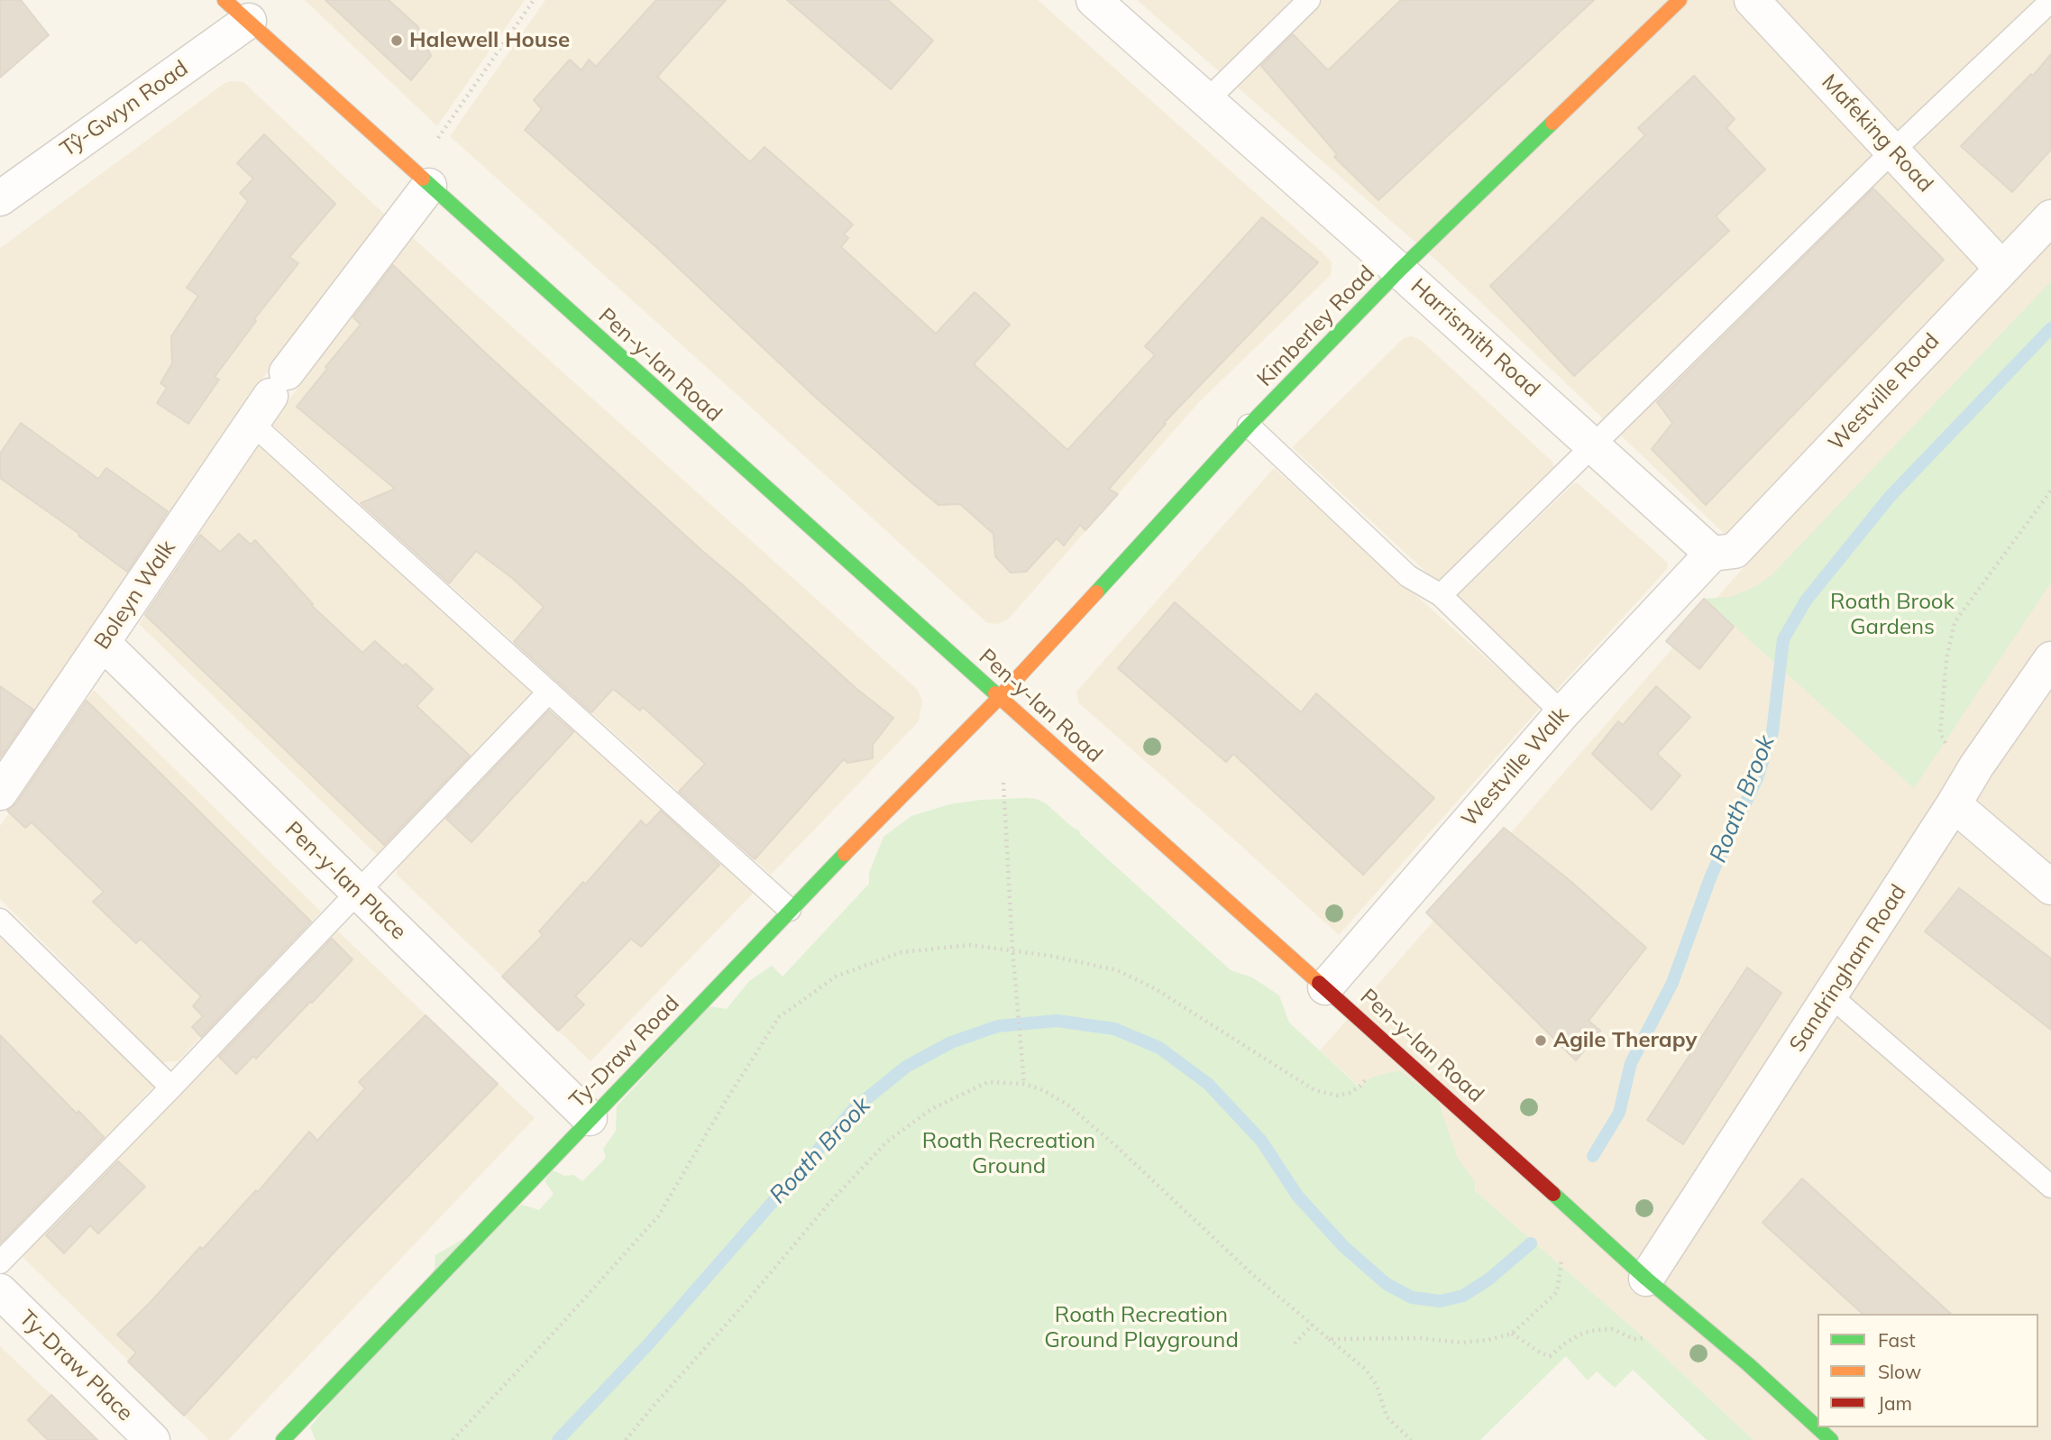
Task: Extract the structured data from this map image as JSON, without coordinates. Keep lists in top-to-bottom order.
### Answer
{
  "streets": {
    "street": [
      "Tŷ-Gwyn Road",
      "Mafeking Road",
      "Kimberley Road",
      "Harrismith Road",
      "Pen-y-lan Road",
      "Westville Road",
      "Boleyn Walk",
      "Westville Walk",
      "Pen-y-lan Place",
      "Sandringham Road",
      "Ty-Draw Road",
      "Ty-Draw Place"
    ]
  },
  "crossings": [
    ["Tŷ-Gwyn Road", "Pen-y-lan Road"],
    ["Mafeking Road", "Westville Road"],
    ["Kimberley Road", "Harrismith Road"],
    ["Kimberley Road", "Pen-y-lan Road"],
    ["Kimberley Road", "Ty-Draw Road"],
    ["Harrismith Road", "Westville Road"],
    ["Harrismith Road", "Westville Walk"],
    ["Pen-y-lan Road", "Boleyn Walk"],
    ["Pen-y-lan Road", "Westville Walk"],
    ["Pen-y-lan Road", "Sandringham Road"],
    ["Pen-y-lan Road", "Ty-Draw Road"],
    ["Westville Road", "Westville Walk"],
    ["Boleyn Walk", "Pen-y-lan Place"],
    ["Pen-y-lan Place", "Ty-Draw Road"]
  ],
  "water": ["Roath Brook"],
  "parks": ["Roath Brook Gardens", "Roath Recreation Ground", "Roath Recreation Ground Playground"],
  "places": ["Halewell House", "Agile Therapy"],
  "legend": ["Fast", "Slow", "Jam"]
}
